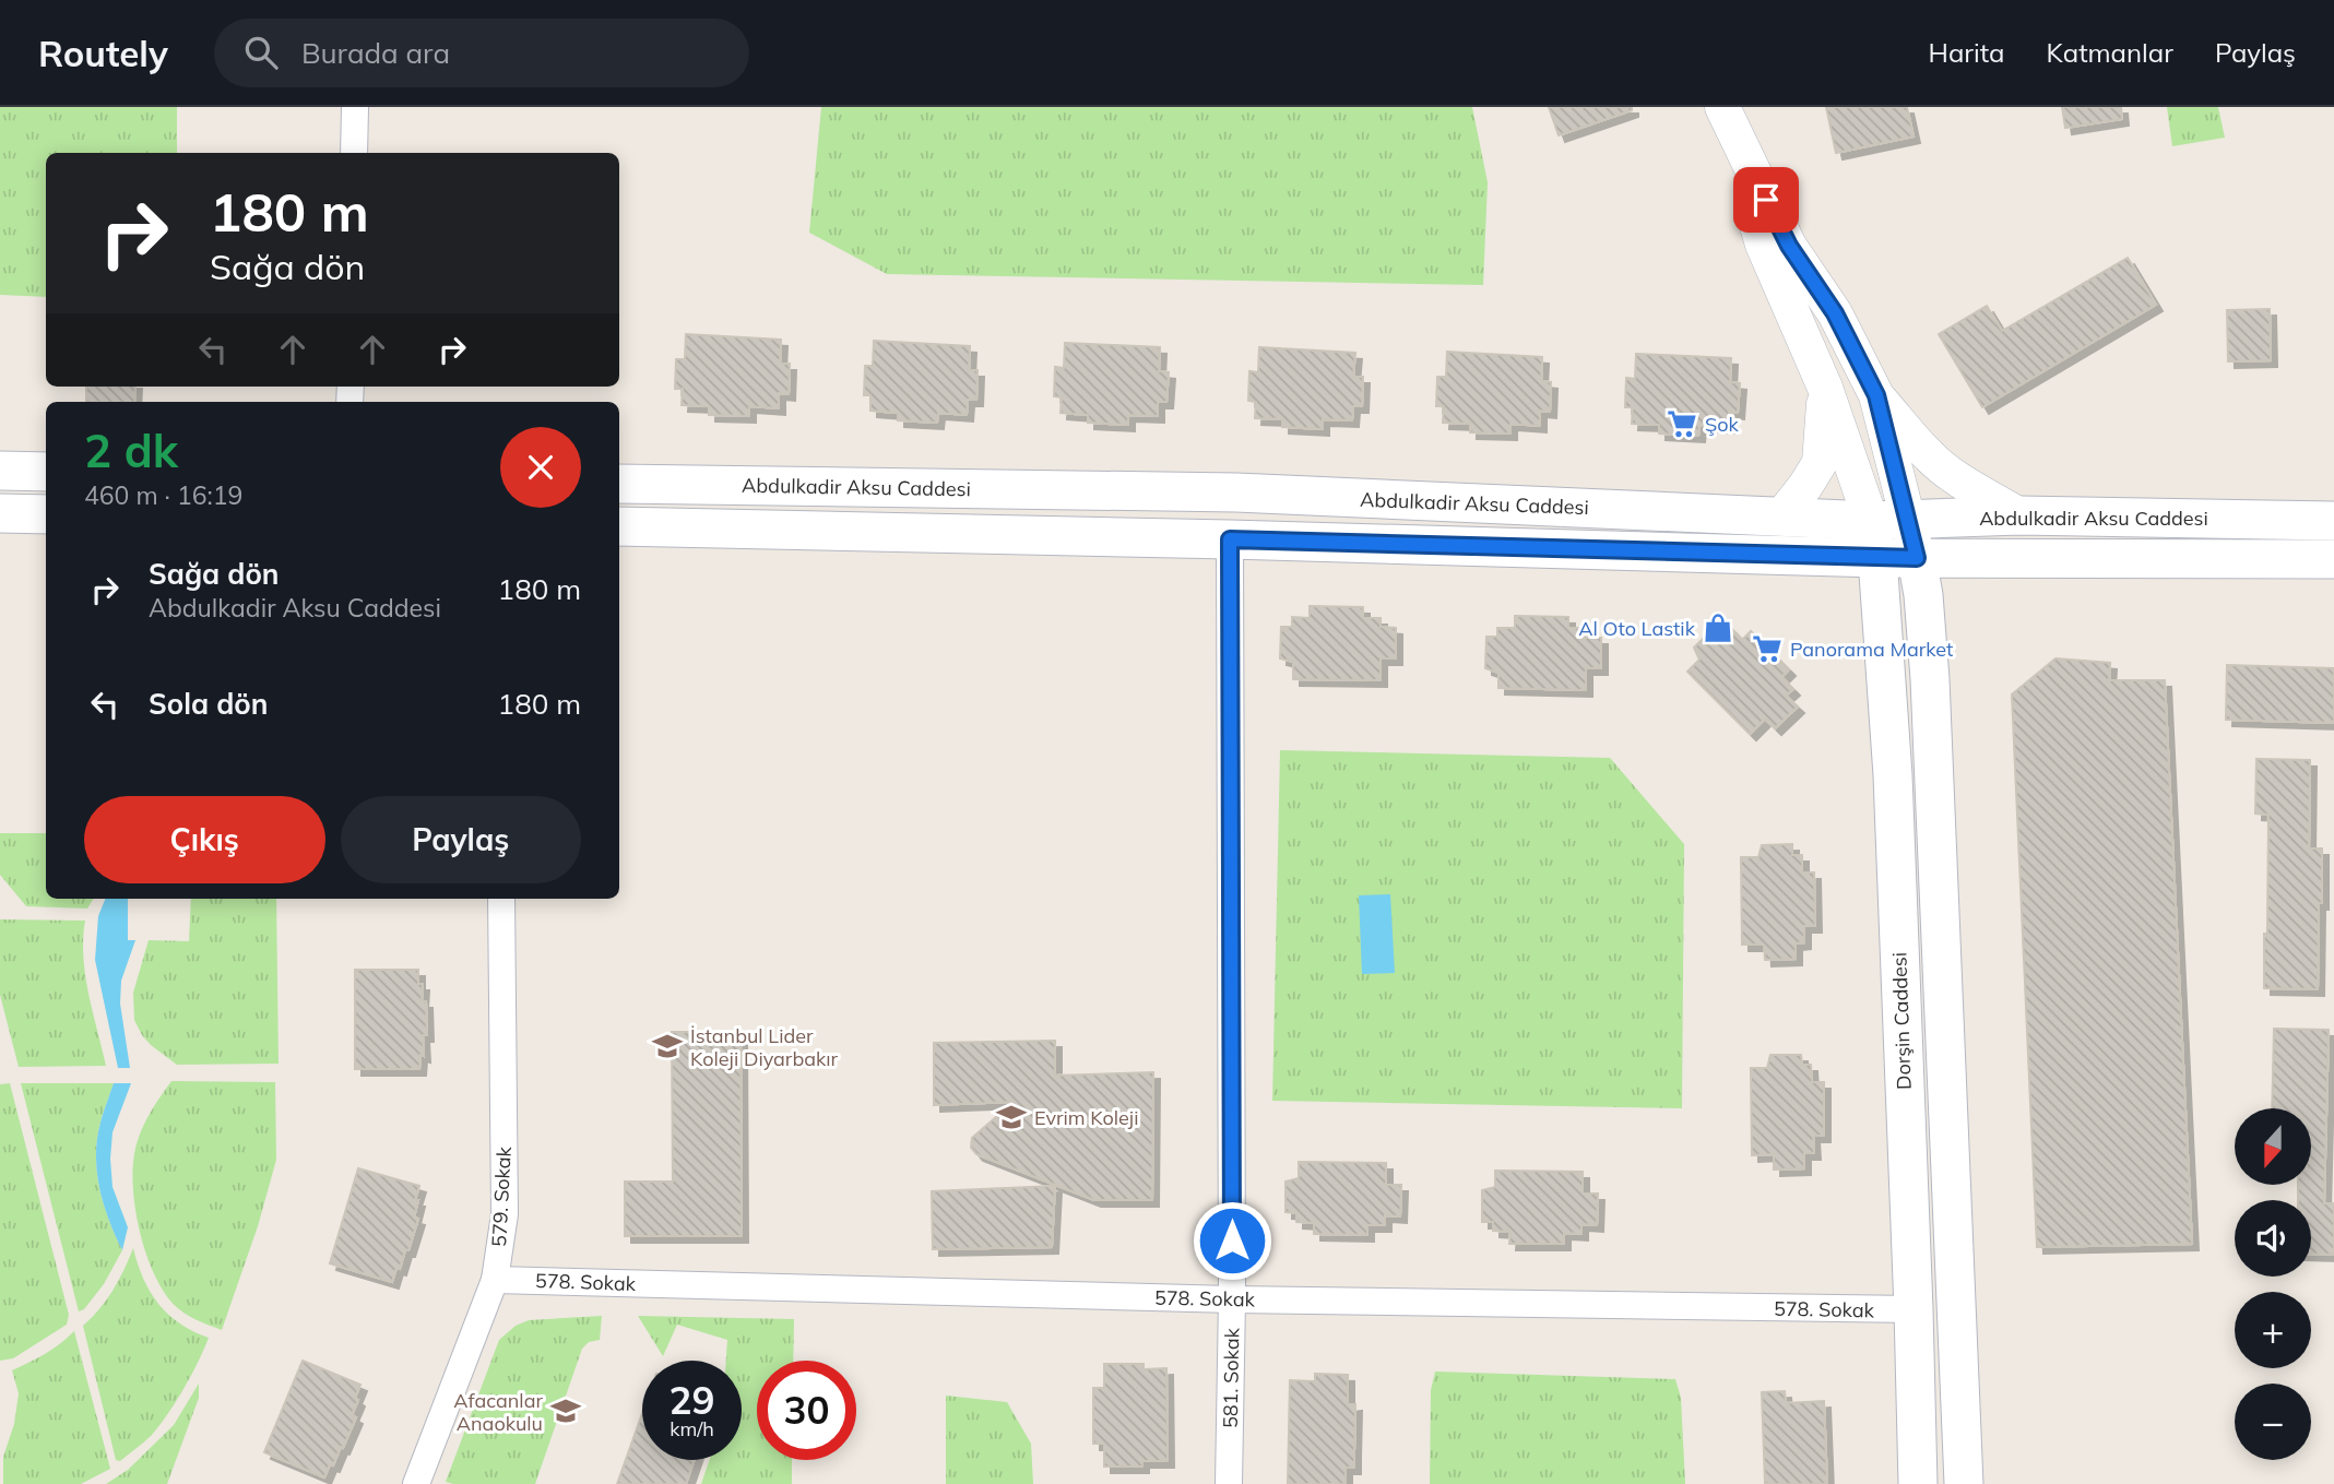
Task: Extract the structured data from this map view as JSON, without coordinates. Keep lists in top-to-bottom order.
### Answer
{
  "streets": {
    "main road": ["Abdulkadir Aksu Caddesi", "Dorşin Caddesi"],
    "street": ["579. Sokak", "578. Sokak", "581. Sokak"]
  },
  "crossings": [
    ["Abdulkadir Aksu Caddesi", "Dorşin Caddesi"],
    ["Abdulkadir Aksu Caddesi", "581. Sokak"],
    ["Dorşin Caddesi", "578. Sokak"],
    ["579. Sokak", "578. Sokak"],
    ["578. Sokak", "581. Sokak"]
  ],
  "places": {
    "supermarket": ["Şok", "Panorama Market"],
    "shop": ["Al Oto Lastik"],
    "school or university": ["İstanbul Lider Koleji Diyarbakır", "Evrim Koleji", "Afacanlar Anaokulu"]
  },
  "north": "bottom",
  "page": {
    "header": "Routely",
    "search": "Burada ara",
    "nav": ["Harita", "Katmanlar", "Paylaş"],
    "turn": ["180 m", "Sağa dön"],
    "heading": ["2 dk", "460 m · 16:19"],
    "list": [
      {
        "name": "Sağa dön",
        "note": "Abdulkadir Aksu Caddesi",
        "value": "180 m"
      },
      {
        "name": "Sola dön",
        "value": "180 m"
      }
    ],
    "buttons": ["Çıkış", "Paylaş"],
    "map_buttons": ["+", "−"],
    "speed": "29 km/h",
    "limit": "30"
  }
}
